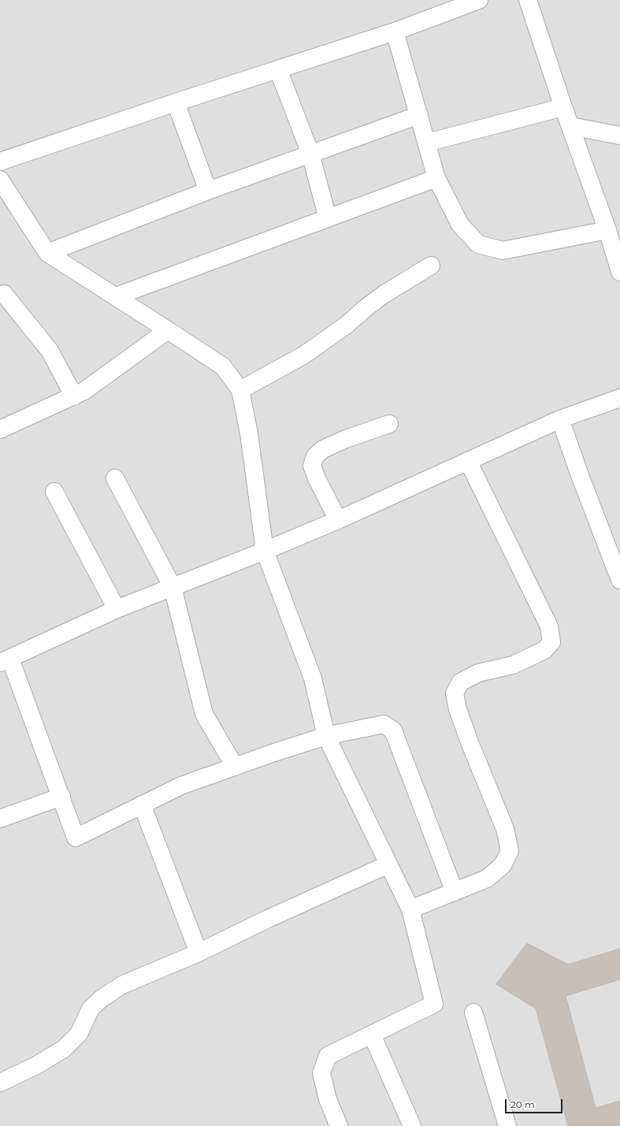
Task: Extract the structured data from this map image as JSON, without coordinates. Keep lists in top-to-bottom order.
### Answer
{
  "scale_bar": "20 m"
}
